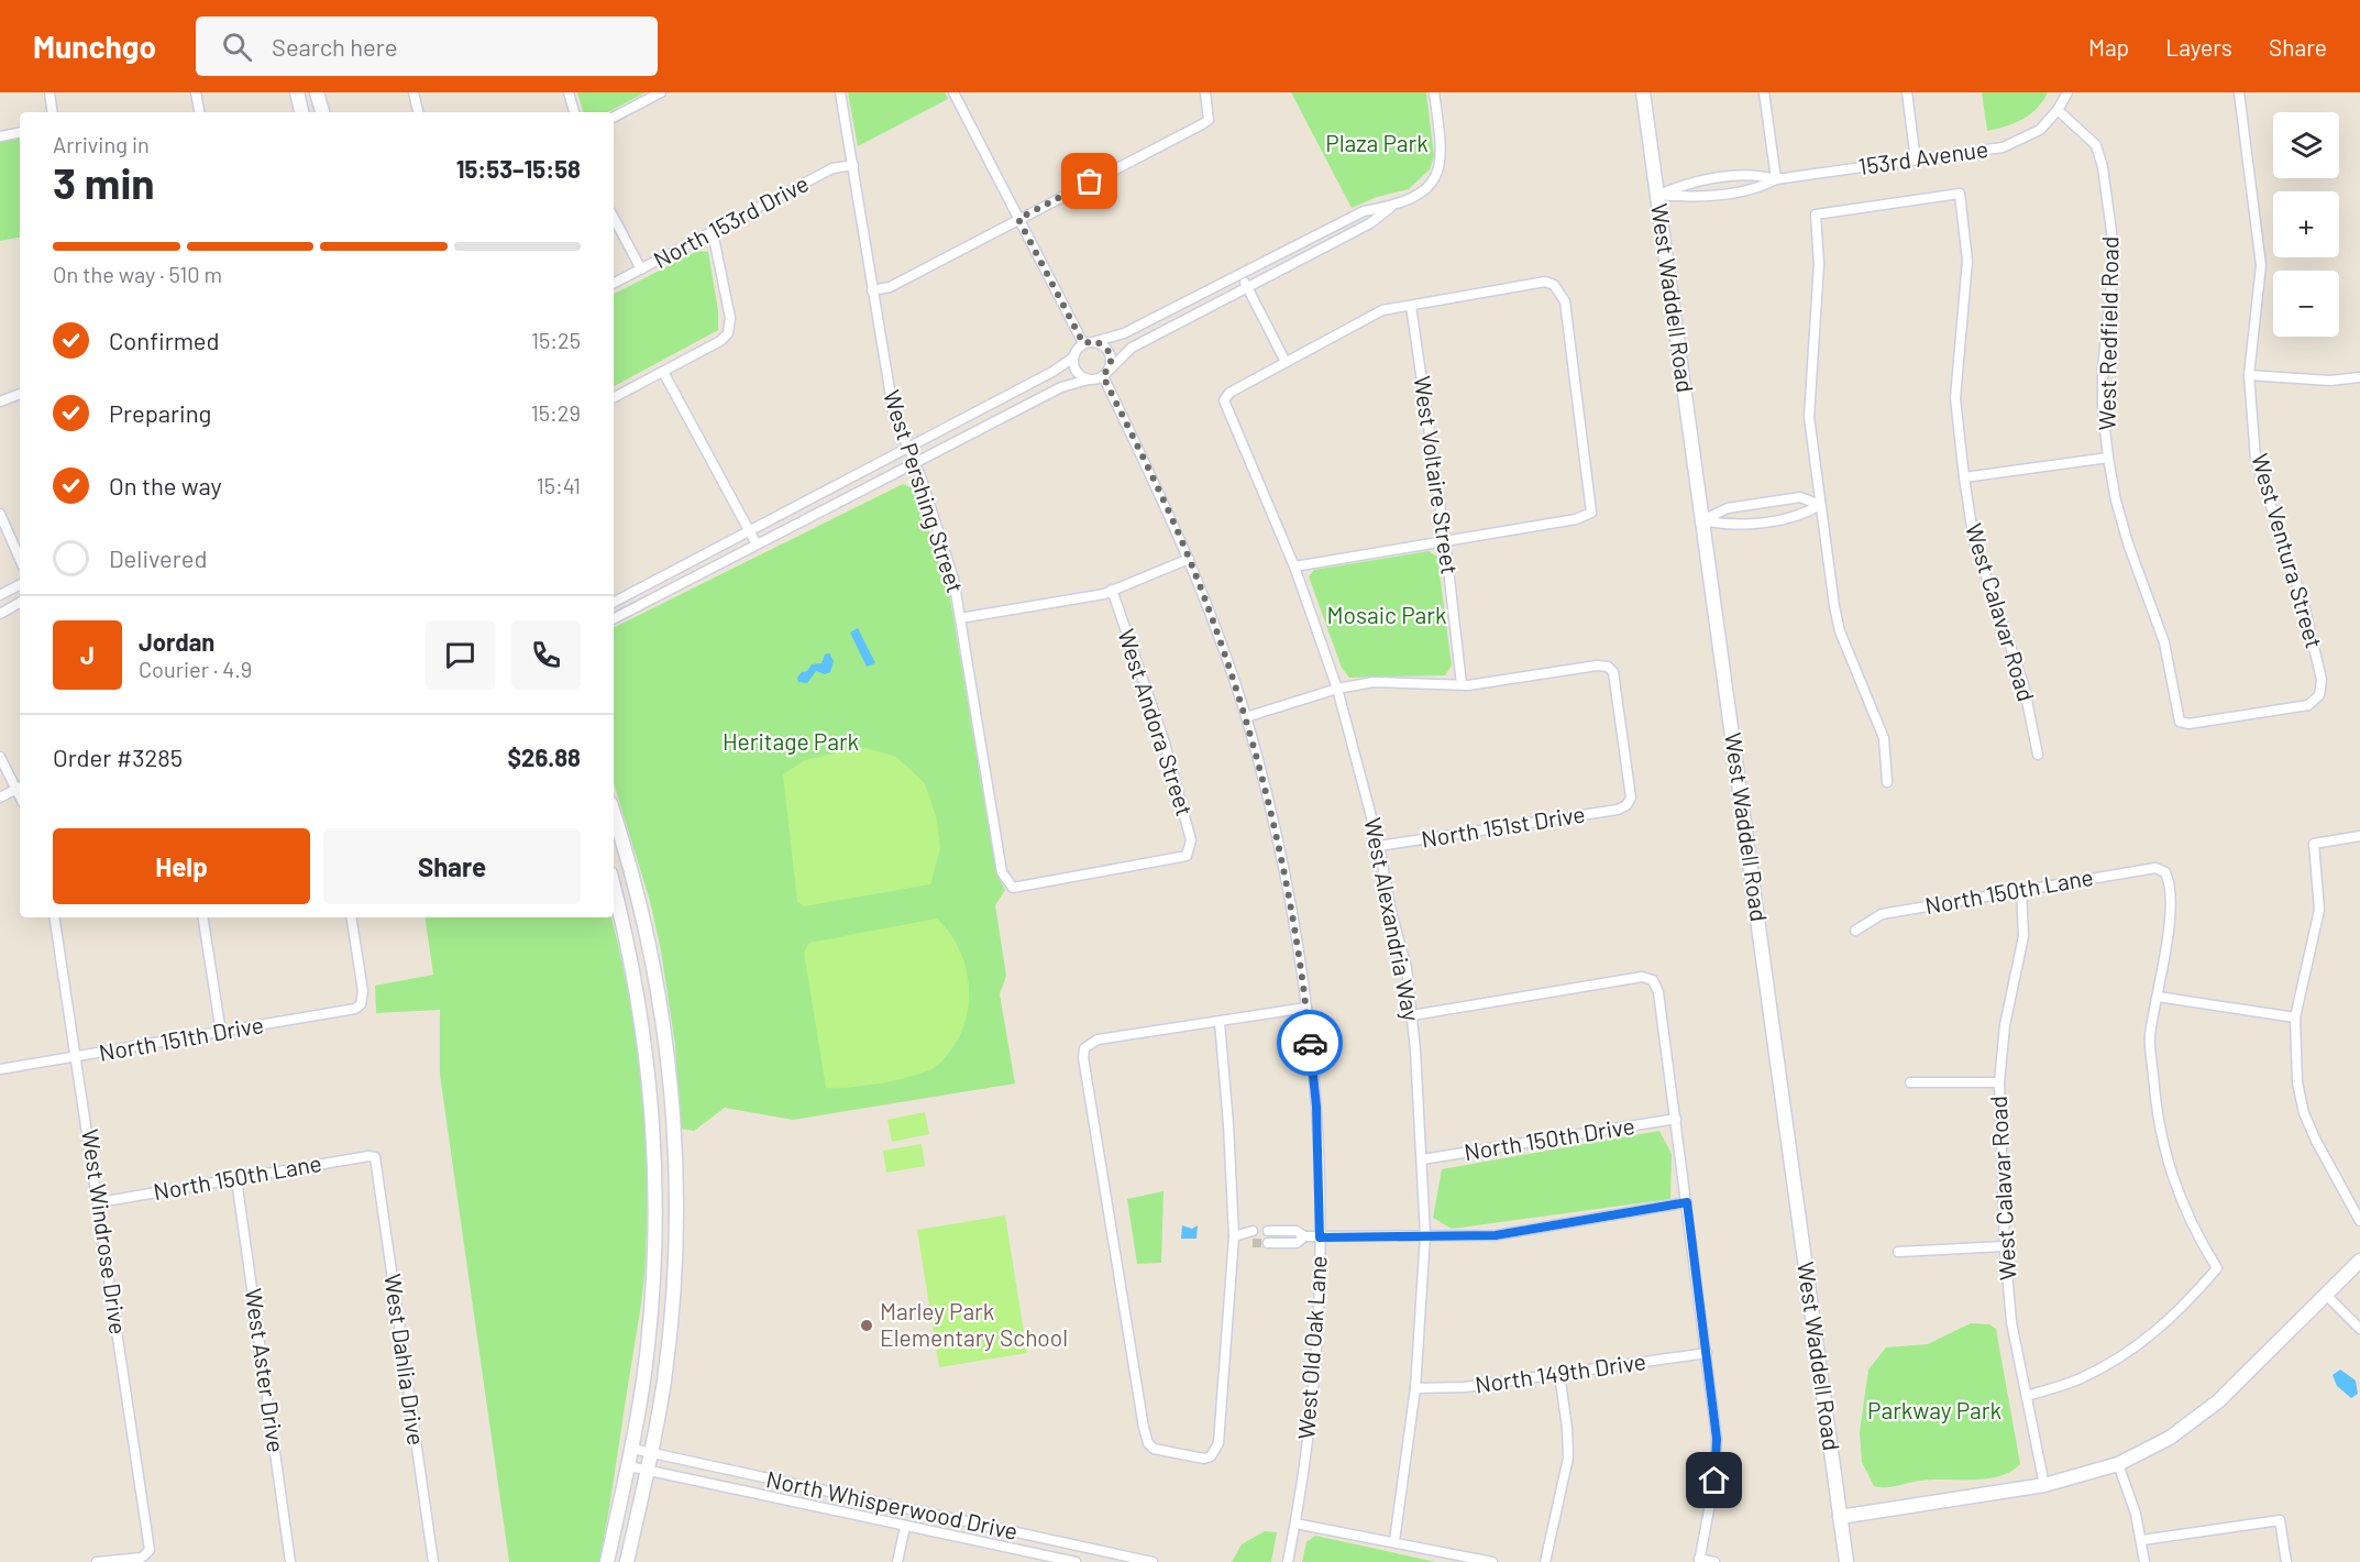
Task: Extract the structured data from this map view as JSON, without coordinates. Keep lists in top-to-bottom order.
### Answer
{
  "streets": {
    "street": [
      "153rd Avenue",
      "North 153rd Drive",
      "West Waddell Road",
      "West Redfield Road",
      "West Voltaire Street",
      "West Pershing Street",
      "West Ventura Street",
      "West Calavar Road",
      "West Andora Street",
      "North 151st Drive",
      "North 150th Lane",
      "West Alexandria Way",
      "North 151th Drive",
      "North 150th Drive",
      "West Windrose Drive",
      "West Old Oak Lane",
      "West Dahlia Drive",
      "West Aster Drive",
      "North 149th Drive",
      "North Whisperwood Drive"
    ]
  },
  "crossings": [
    ["153rd Avenue", "West Waddell Road"],
    ["153rd Avenue", "West Redfield Road"],
    ["North 153rd Drive", "West Pershing Street"],
    ["West Redfield Road", "West Ventura Street"],
    ["West Voltaire Street", "North 151st Drive"],
    ["West Pershing Street", "West Andora Street"],
    ["West Calavar Road", "North 150th Lane"],
    ["North 151st Drive", "West Alexandria Way"],
    ["North 150th Lane", "West Windrose Drive"],
    ["North 150th Lane", "West Dahlia Drive"],
    ["North 150th Lane", "West Aster Drive"],
    ["West Alexandria Way", "North 150th Drive"],
    ["West Alexandria Way", "North 149th Drive"],
    ["North 151th Drive", "West Windrose Drive"]
  ],
  "parks": [
    "Plaza Park",
    "Mosaic Park",
    "Heritage Park",
    "Parkway Park"
  ],
  "places": ["Marley Park Elementary School"],
  "page": {
    "header": "Munchgo",
    "search": "Search here",
    "nav": ["Map", "Layers", "Share"],
    "map_buttons": ["+", "−"],
    "heading": ["3 min", "Arriving in", "15:53–15:58"],
    "panel": [
      "Jordan",
      "Courier · 4.9",
      "Order #3285",
      "$26.88"
    ],
    "bar": "On the way · 510 m",
    "list": [
      ["Confirmed", "15:25"],
      ["Preparing", "15:29"],
      ["On the way", "15:41"],
      "Delivered"
    ],
    "round": "J",
    "buttons": ["Help", "Share"]
  }
}
